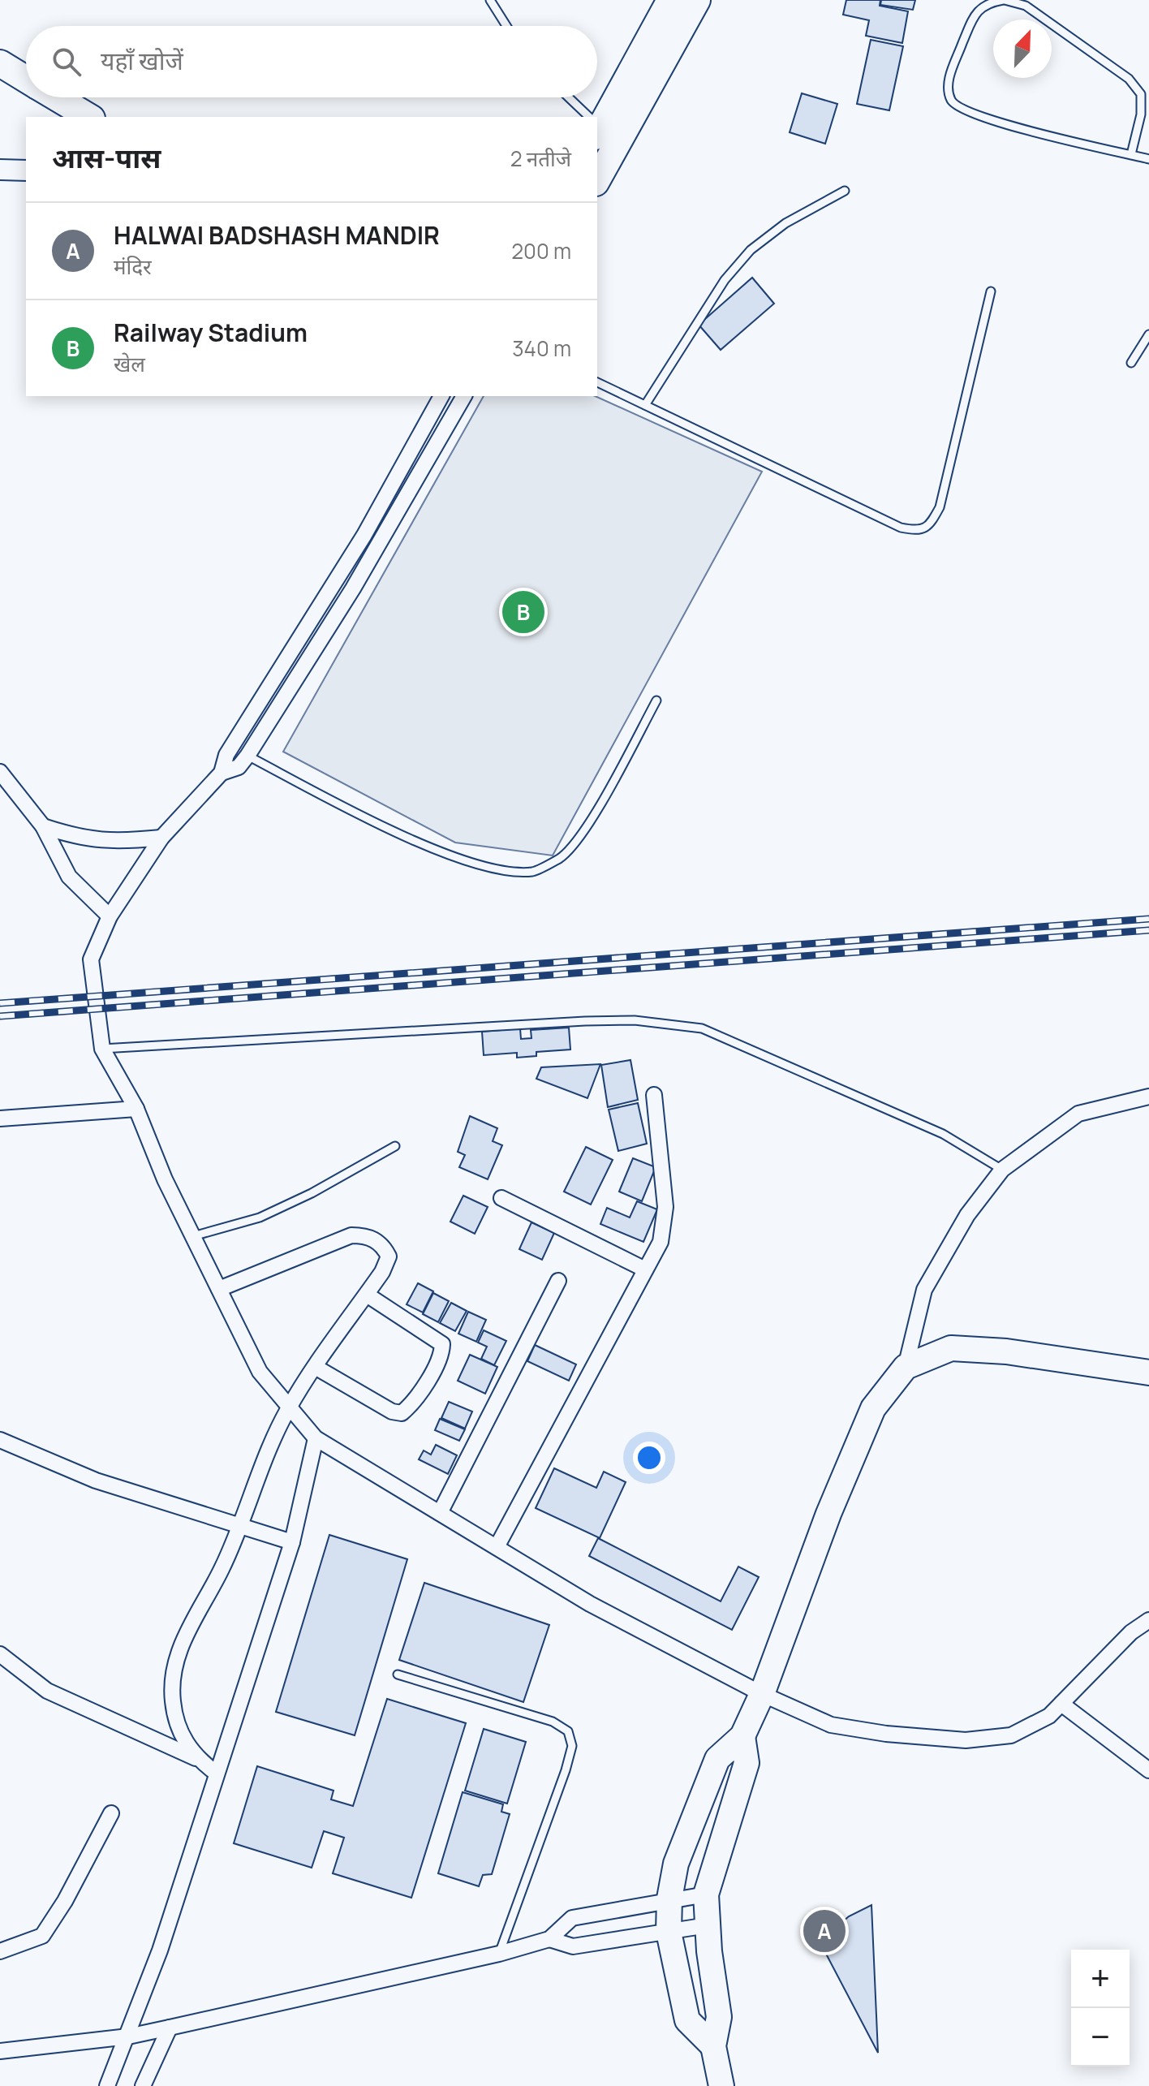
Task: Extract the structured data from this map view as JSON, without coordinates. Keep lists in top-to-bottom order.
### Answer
{
  "north": "top right",
  "page": {
    "search": "यहाँ खोजें",
    "heading": ["आस-पास", "2 नतीजे"],
    "list": [
      {
        "mark": "A",
        "name": "HALWAI BADSHASH MANDIR",
        "note": "मंदिर",
        "value": "200 m"
      },
      {
        "mark": "B",
        "name": "Railway Stadium",
        "note": "खेल",
        "value": "340 m"
      }
    ],
    "pins": ["B", "A"],
    "map_buttons": ["+", "−"]
  }
}
